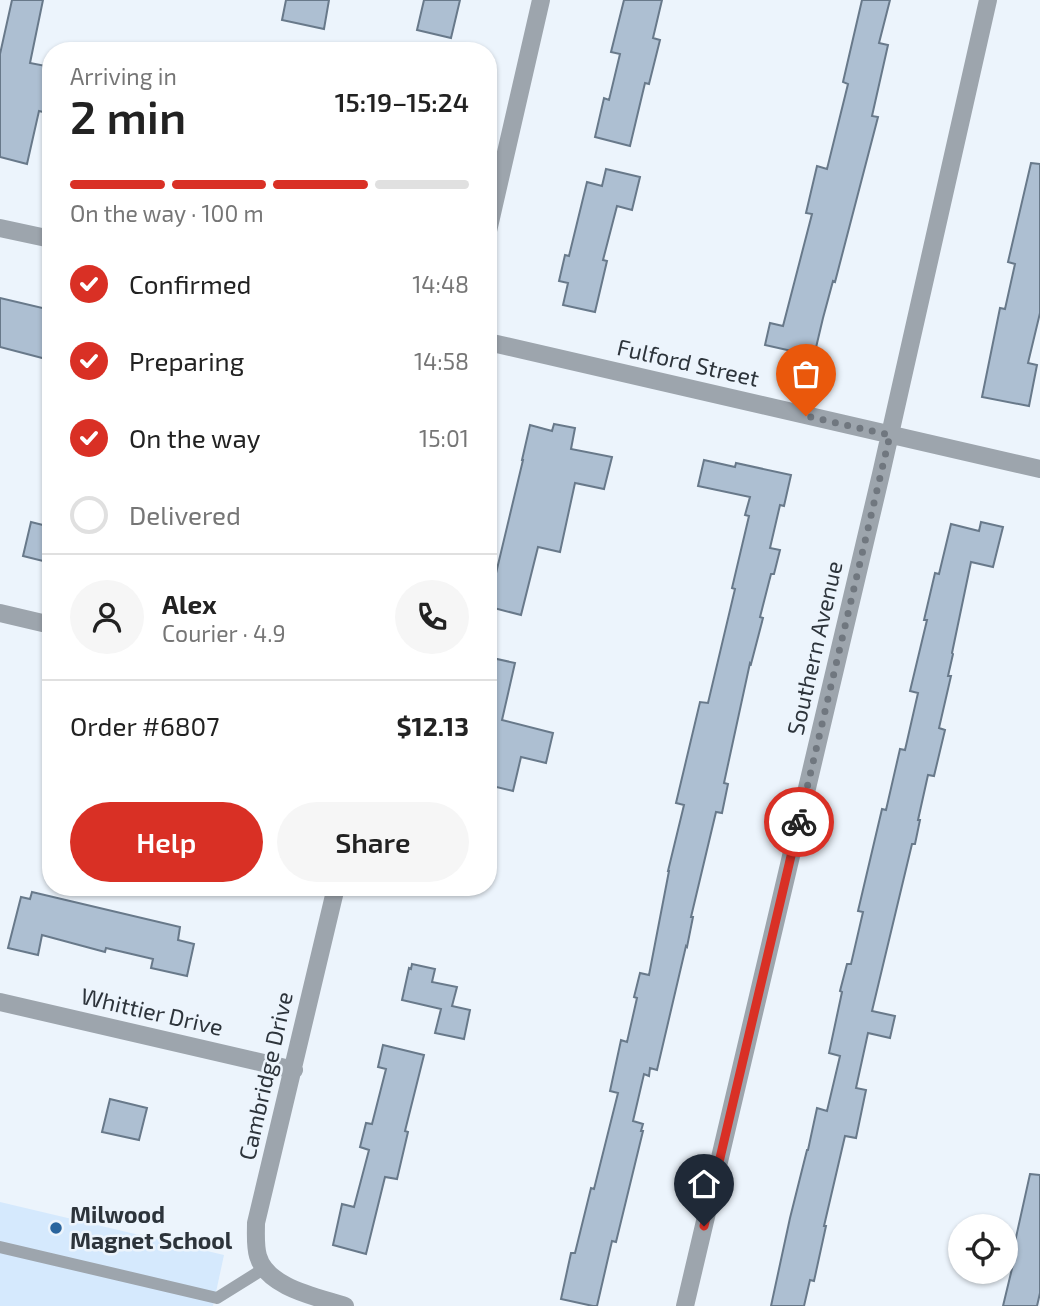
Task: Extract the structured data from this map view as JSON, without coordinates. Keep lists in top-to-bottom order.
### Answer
{
  "streets": {
    "street": [
      "Fulford Street",
      "Southern Avenue",
      "Whittier Drive",
      "Cambridge Drive"
    ]
  },
  "crossings": [
    ["Fulford Street", "Southern Avenue"],
    ["Whittier Drive", "Cambridge Drive"]
  ],
  "places": ["Milwood Magnet School"],
  "page": {
    "heading": ["2 min", "Arriving in", "15:19–15:24"],
    "panel": [
      "Alex",
      "Courier · 4.9",
      "Order #6807",
      "$12.13"
    ],
    "bar": "On the way · 100 m",
    "list": [
      ["Confirmed", "14:48"],
      ["Preparing", "14:58"],
      ["On the way", "15:01"],
      "Delivered"
    ],
    "buttons": ["Help", "Share"]
  }
}
